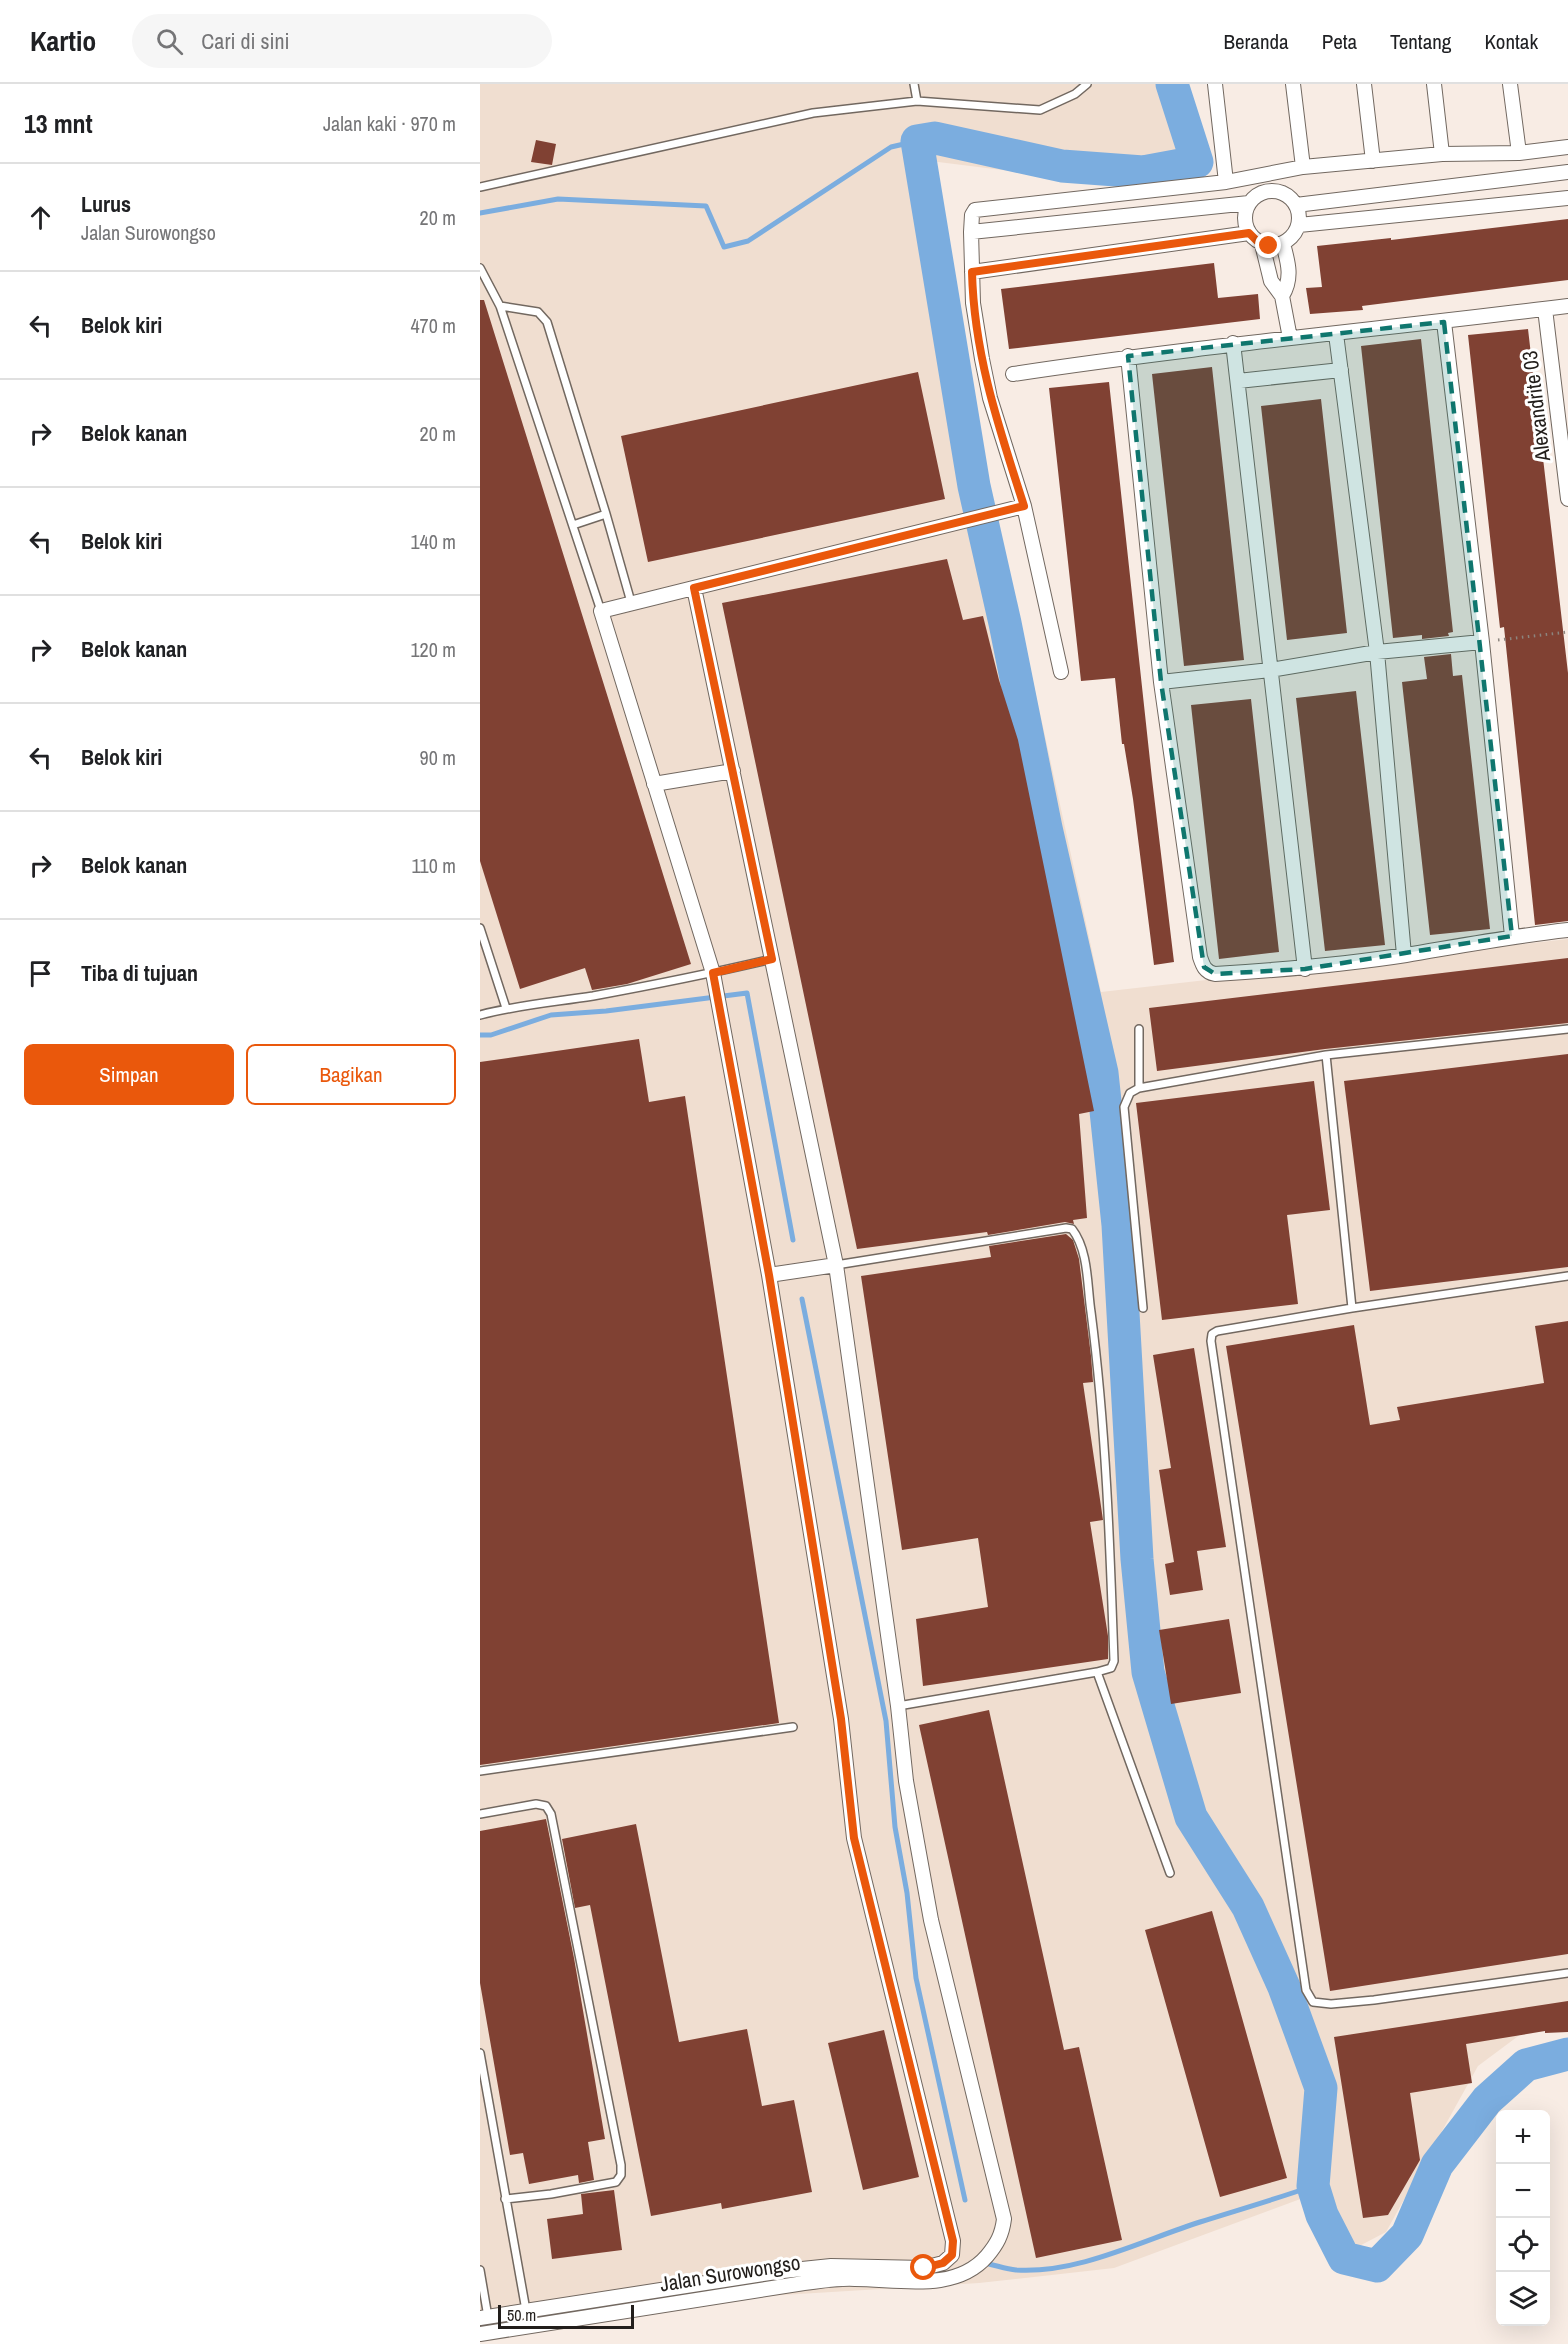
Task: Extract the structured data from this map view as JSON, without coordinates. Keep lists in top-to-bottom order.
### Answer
{
  "streets": {
    "street": ["Alexandrite 03", "Jalan Surowongso"]
  },
  "scale_bar": "50 m",
  "page": {
    "header": "Kartio",
    "search": "Cari di sini",
    "nav": [
      "Beranda",
      "Peta",
      "Tentang",
      "Kontak"
    ],
    "heading": ["13 mnt", "Jalan kaki · 970 m"],
    "list": [
      ["Lurus", "Jalan Surowongso", "20 m"],
      ["Belok kiri", "470 m"],
      ["Belok kanan", "20 m"],
      ["Belok kiri", "140 m"],
      ["Belok kanan", "120 m"],
      ["Belok kiri", "90 m"],
      ["Belok kanan", "110 m"],
      "Tiba di tujuan"
    ],
    "buttons": ["Simpan", "Bagikan"],
    "map_buttons": ["+", "−"],
    "scale": "50 m"
  }
}
